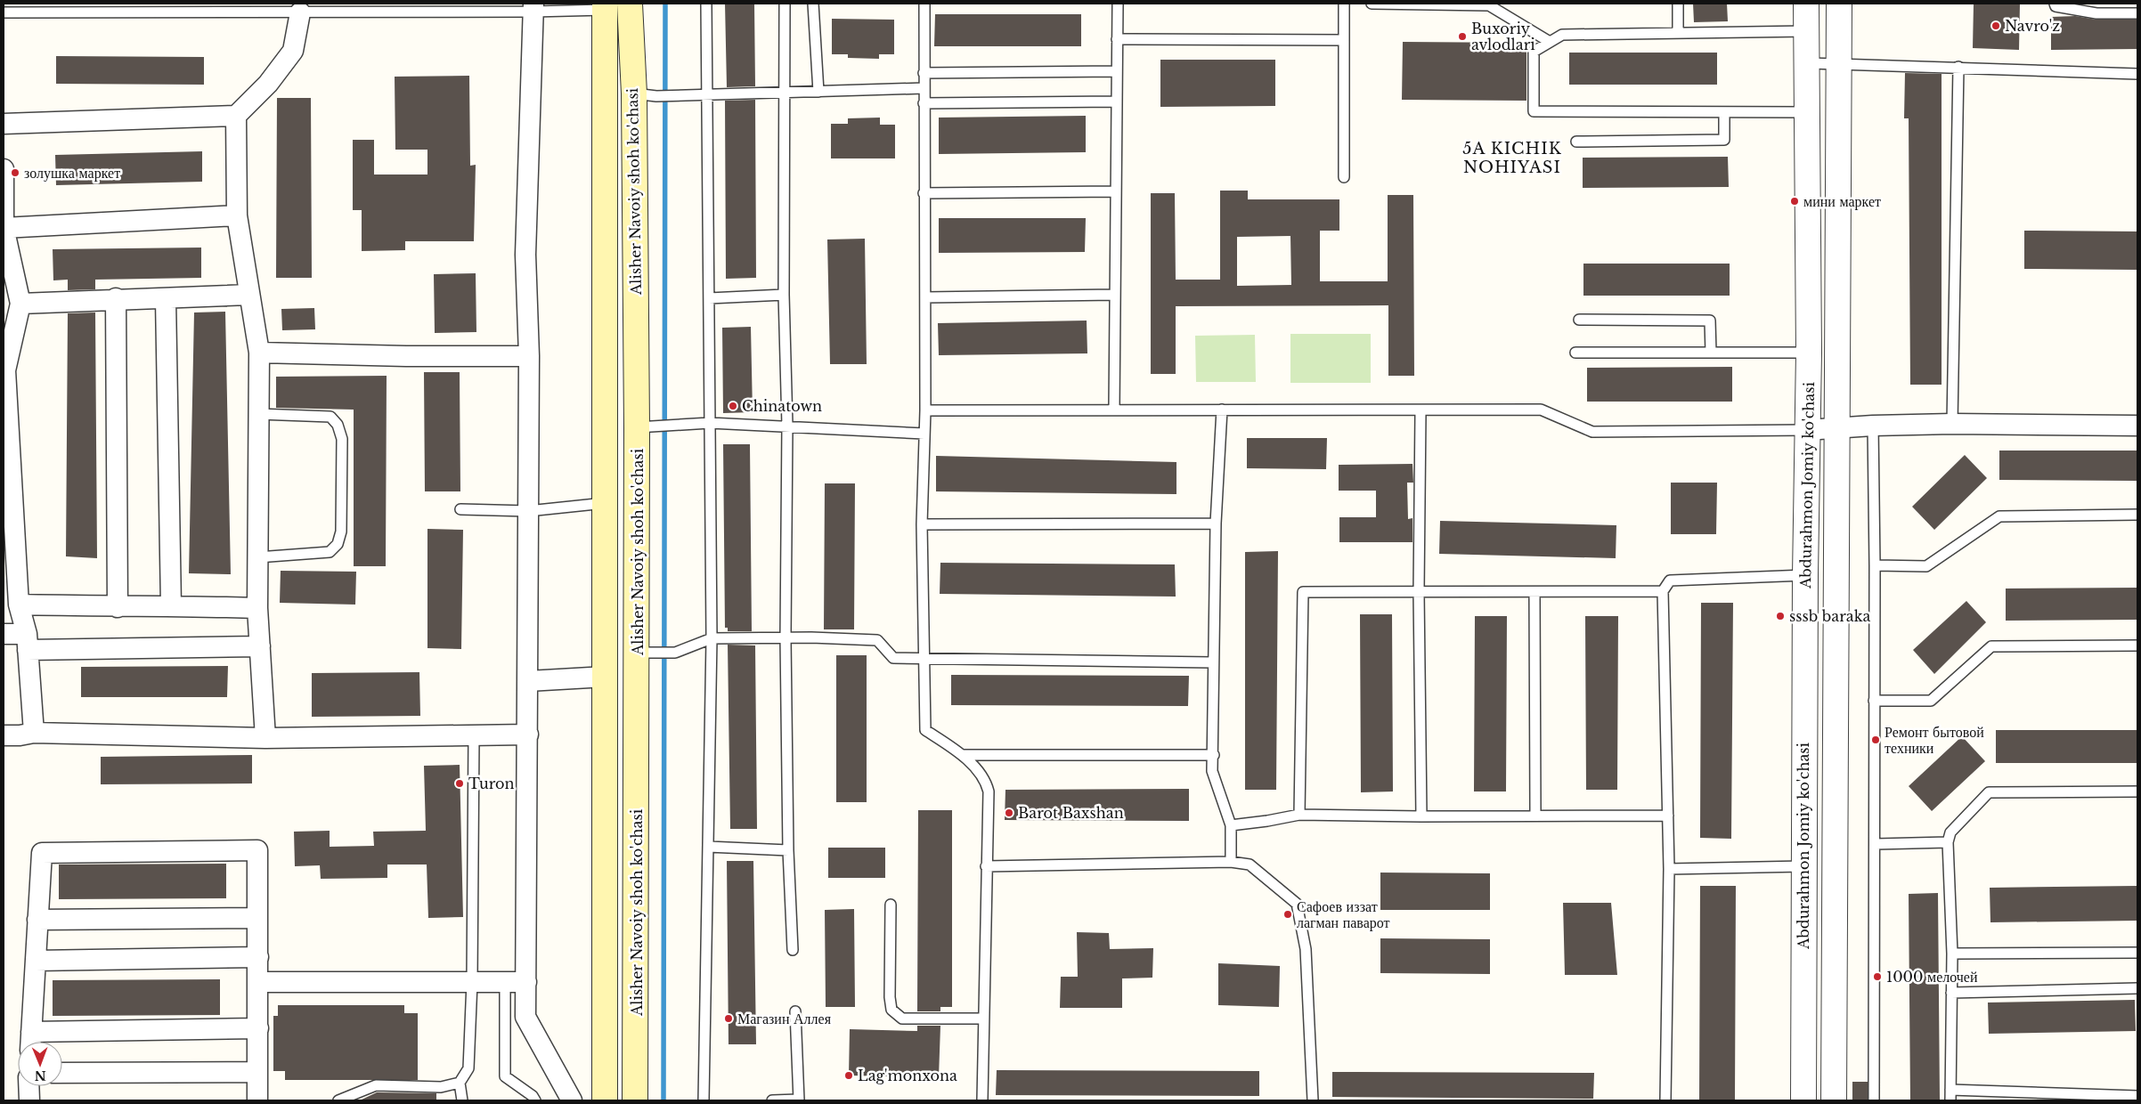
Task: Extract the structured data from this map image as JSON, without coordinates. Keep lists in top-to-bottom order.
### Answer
{
  "streets": {
    "main road": ["Alisher Navoiy shoh ko'chasi"],
    "street": ["Abdurahmon Jomiy ko'chasi"]
  },
  "districts": ["5A KICHIK NOHIYASI"],
  "places": [
    "Navro'z",
    "Buxoriy avlodlari",
    "золушка маркет",
    "мини маркет",
    "Chinatown",
    "sssb baraka",
    "Ремонт бытовой техники",
    "Turon",
    "Barot Baxshan",
    "Сафоев иззат лагман паварот",
    "1000 мелочей",
    "Магазин Аллея",
    "Lag'monxona"
  ],
  "north": "bottom"
}
